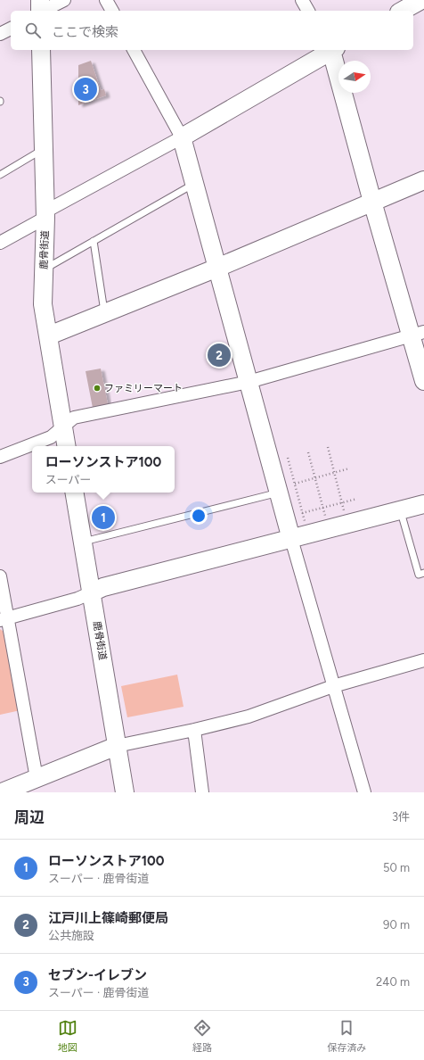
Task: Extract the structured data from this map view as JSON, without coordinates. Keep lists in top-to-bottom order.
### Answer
{
  "streets": {
    "street": ["鹿骨街道"]
  },
  "places": ["ファミリーマート"],
  "north": "right",
  "page": {
    "search": "ここで検索",
    "pins": ["3", "2", "1"],
    "popup": ["ローソンストア100", "スーパー"],
    "heading": ["周辺", "3件"],
    "list": [
      {
        "mark": "1",
        "name": "ローソンストア100",
        "note": "スーパー · 鹿骨街道",
        "value": "50 m"
      },
      {
        "mark": "2",
        "name": "江戸川上篠崎郵便局",
        "note": "公共施設",
        "value": "90 m"
      },
      {
        "mark": "3",
        "name": "セブン-イレブン",
        "note": "スーパー · 鹿骨街道",
        "value": "240 m"
      }
    ],
    "nav": ["地図", "経路", "保存済み"]
  }
}
